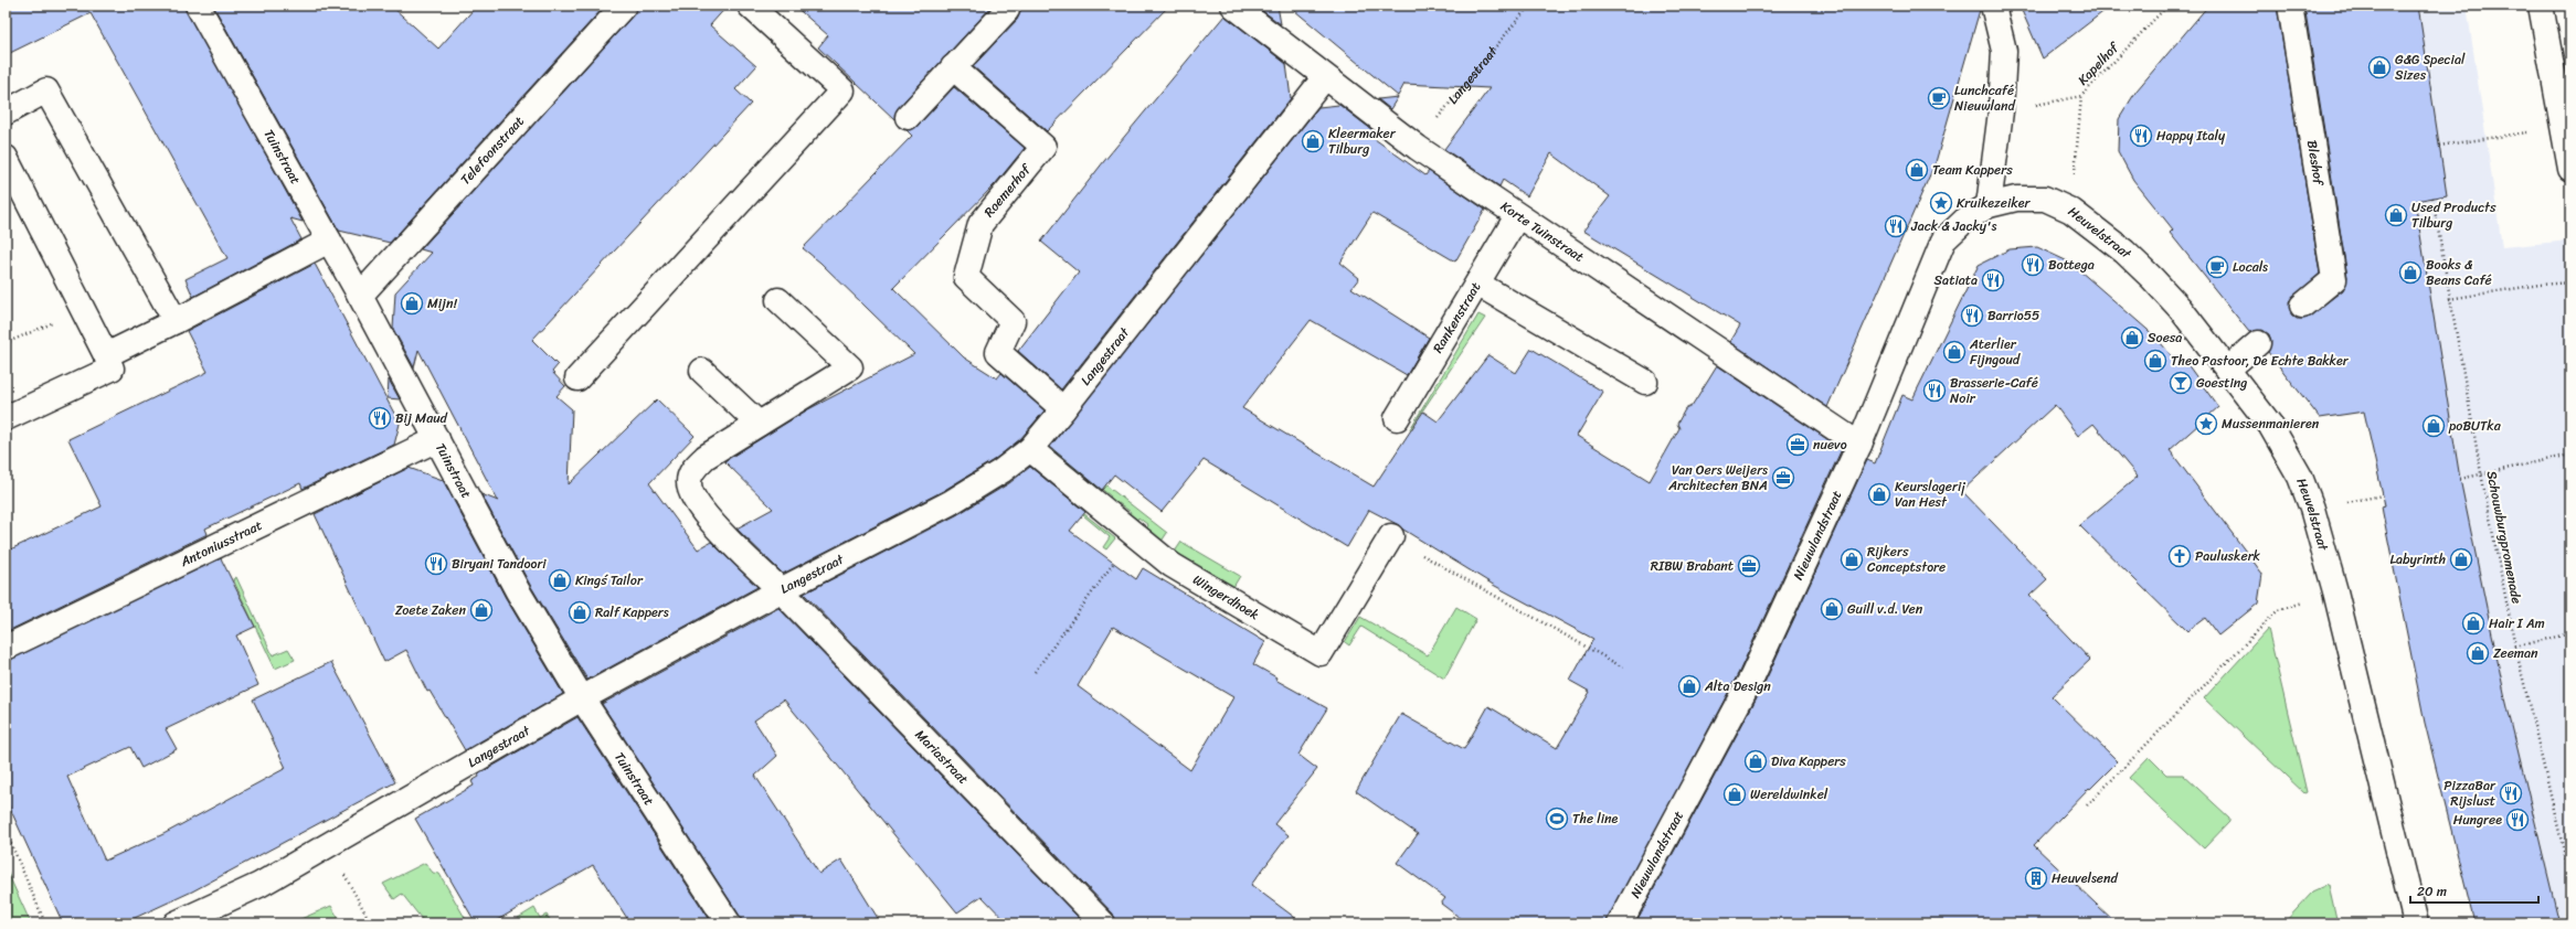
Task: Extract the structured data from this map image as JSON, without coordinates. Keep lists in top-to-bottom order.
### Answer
{
  "streets": {
    "street": [
      "Langestraat",
      "Telefoonstraat",
      "Tuinstraat",
      "Bleshof",
      "Roemerhof",
      "Korte Tuinstraat",
      "Heuvelstraat",
      "Rankenstraat",
      "Nieuwlandstraat",
      "Antoniusstraat",
      "Wingerdhoek",
      "Mariastraat"
    ],
    "path": ["Kapelhof", "Schouwburgpromenade"]
  },
  "crossings": [
    ["Langestraat", "Tuinstraat"],
    ["Langestraat", "Roemerhof"],
    ["Langestraat", "Korte Tuinstraat"],
    ["Langestraat", "Wingerdhoek"],
    ["Langestraat", "Mariastraat"],
    ["Telefoonstraat", "Tuinstraat"],
    ["Tuinstraat", "Antoniusstraat"],
    ["Korte Tuinstraat", "Rankenstraat"],
    ["Korte Tuinstraat", "Nieuwlandstraat"],
    ["Heuvelstraat", "Nieuwlandstraat"]
  ],
  "places": {
    "shop": [
      "G&G Special Sizes",
      "Kleermaker Tilburg",
      "Team Kappers",
      "Used Products Tilburg",
      "Books & Beans Café",
      "Mijn!",
      "Soesa",
      "Aterlier Fijngoud",
      "Theo Pastoor, De Echte Bakker",
      "poBUTka",
      "Keurslagerij Van Hest",
      "Rijkers Conceptstore",
      "Labyrinth",
      "Kingś Tailor",
      "Guill v.d. Ven",
      "Zoete Zaken",
      "Ralf Kappers",
      "Hair I Am",
      "Zeeman",
      "Alta Design",
      "Diva Kappers",
      "Wereldwinkel"
    ],
    "cafe": ["Lunchcafé Nieuwland", "Locals"],
    "restaurant": [
      "Happy Italy",
      "Jack & Jacky's",
      "Bottega",
      "Satiata",
      "Barrio55",
      "Brasserie-Café Noir",
      "Bij Maud",
      "Biryani Tandoori",
      "PizzaBar Rijslust",
      "Hungree"
    ],
    "place": ["Kruikezeiker", "Mussenmanieren"],
    "bar": ["Goesting"],
    "office": ["nuevo", "Van Oers Weijers Architecten BNA", "RIBW Brabant"],
    "church": ["Pauluskerk"],
    "sports": ["The line"],
    "building": ["Heuvelsend"]
  },
  "scale_bar": "20 m"
}
